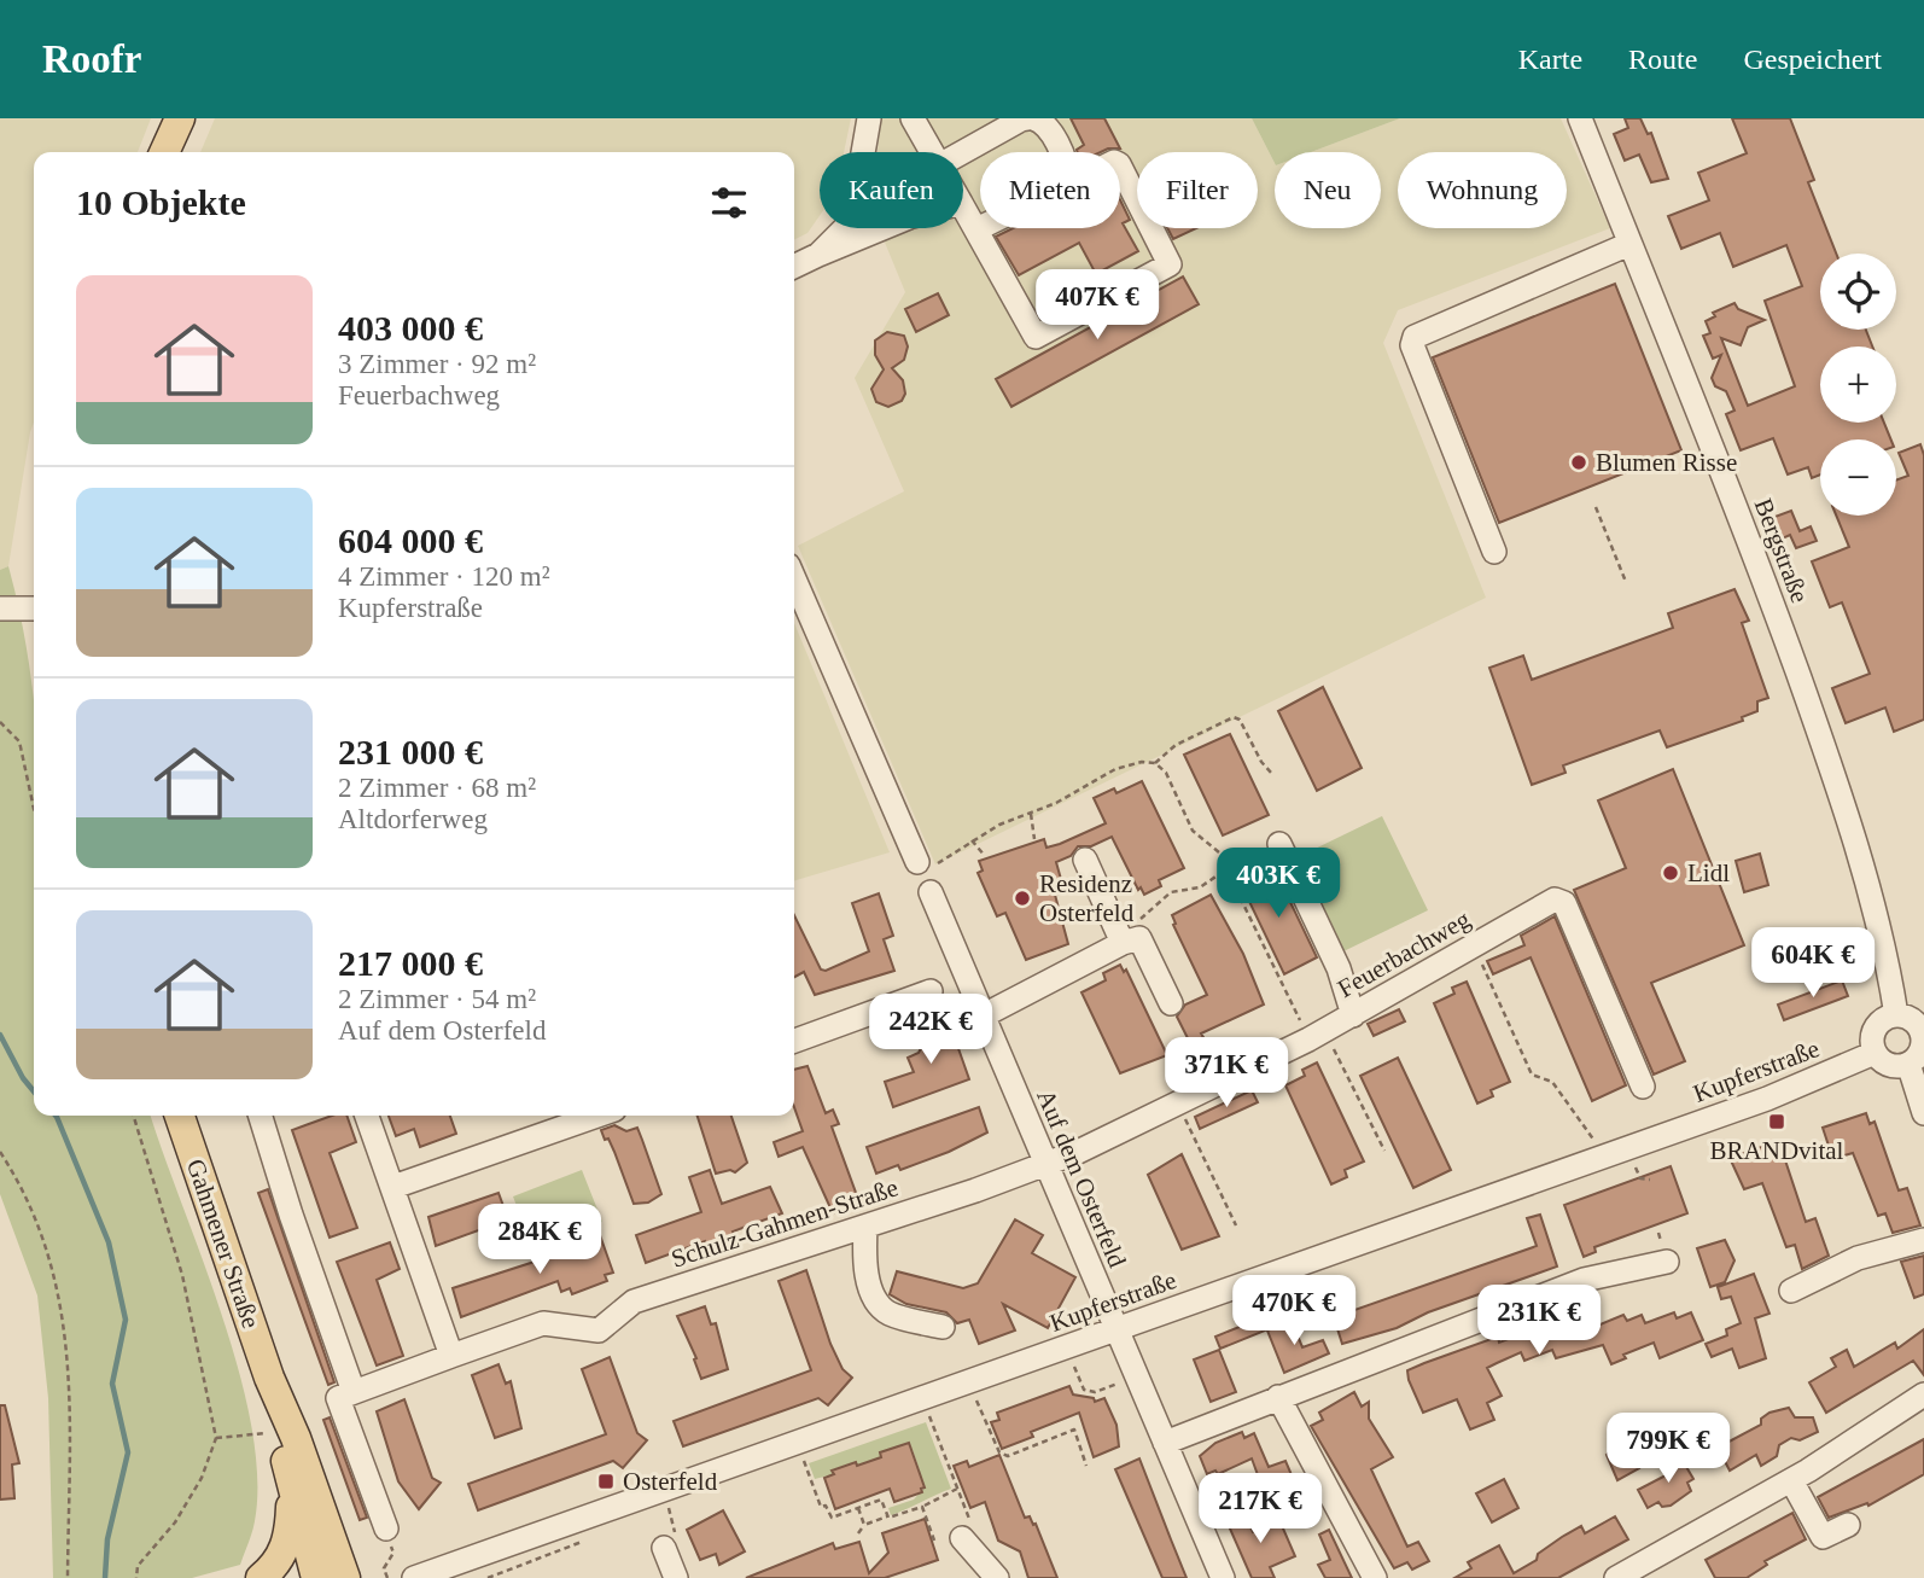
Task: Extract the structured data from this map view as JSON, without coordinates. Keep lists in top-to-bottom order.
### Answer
{
  "streets": {
    "main road": ["Gahmener Straße"],
    "street": [
      "Bergstraße",
      "Feuerbachweg",
      "Kupferstraße",
      "Auf dem Osterfeld",
      "Schulz-Gahmen-Straße"
    ]
  },
  "crossings": [
    ["Bergstraße", "Kupferstraße"],
    ["Feuerbachweg", "Auf dem Osterfeld"],
    ["Feuerbachweg", "Schulz-Gahmen-Straße"],
    ["Kupferstraße", "Auf dem Osterfeld"],
    ["Auf dem Osterfeld", "Schulz-Gahmen-Straße"]
  ],
  "places": {
    "other": ["Blumen Risse", "Lidl", "Residenz Osterfeld"],
    "transit": ["BRANDvital", "Osterfeld"]
  },
  "page": {
    "header": "Roofr",
    "nav": ["Karte", "Route", "Gespeichert"],
    "chip": [
      "Kaufen",
      "Mieten",
      "Filter",
      "Neu",
      "Wohnung"
    ],
    "heading": "10 Objekte",
    "map_buttons": ["+", "−"],
    "list": [
      {
        "name": "403 000 €",
        "note": "3 Zimmer · 92 m² · Feuerbachweg"
      },
      {
        "name": "604 000 €",
        "note": "4 Zimmer · 120 m² · Kupferstraße"
      },
      {
        "name": "231 000 €",
        "note": "2 Zimmer · 68 m² · Altdorferweg"
      },
      {
        "name": "217 000 €",
        "note": "2 Zimmer · 54 m² · Auf dem Osterfeld"
      }
    ],
    "price": [
      "407K €",
      "403K €",
      "604K €",
      "242K €",
      "371K €",
      "284K €",
      "470K €",
      "231K €",
      "799K €",
      "217K €"
    ]
  }
}
